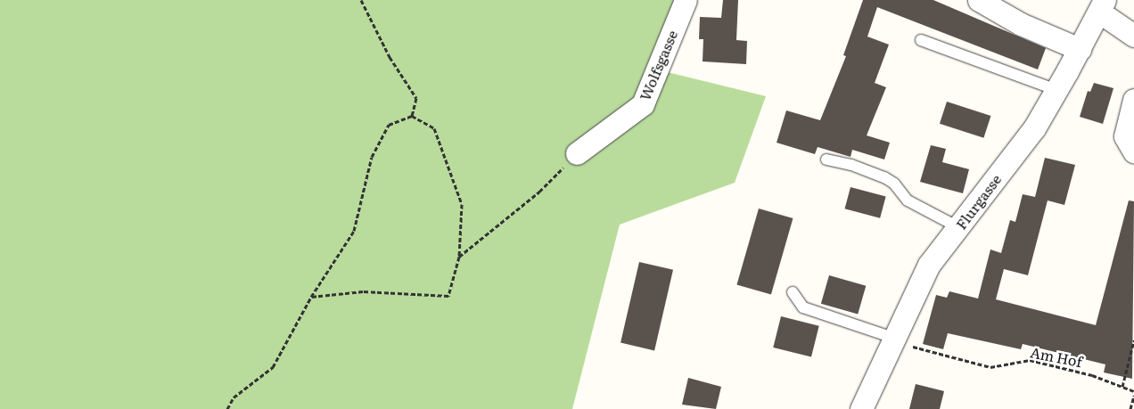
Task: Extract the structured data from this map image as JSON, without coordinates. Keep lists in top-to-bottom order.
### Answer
{
  "streets": {
    "street": ["Wolfsgasse", "Flurgasse"],
    "path": ["Am Hof"]
  },
  "crossings": [
    ["Flurgasse", "Am Hof"]
  ]
}
